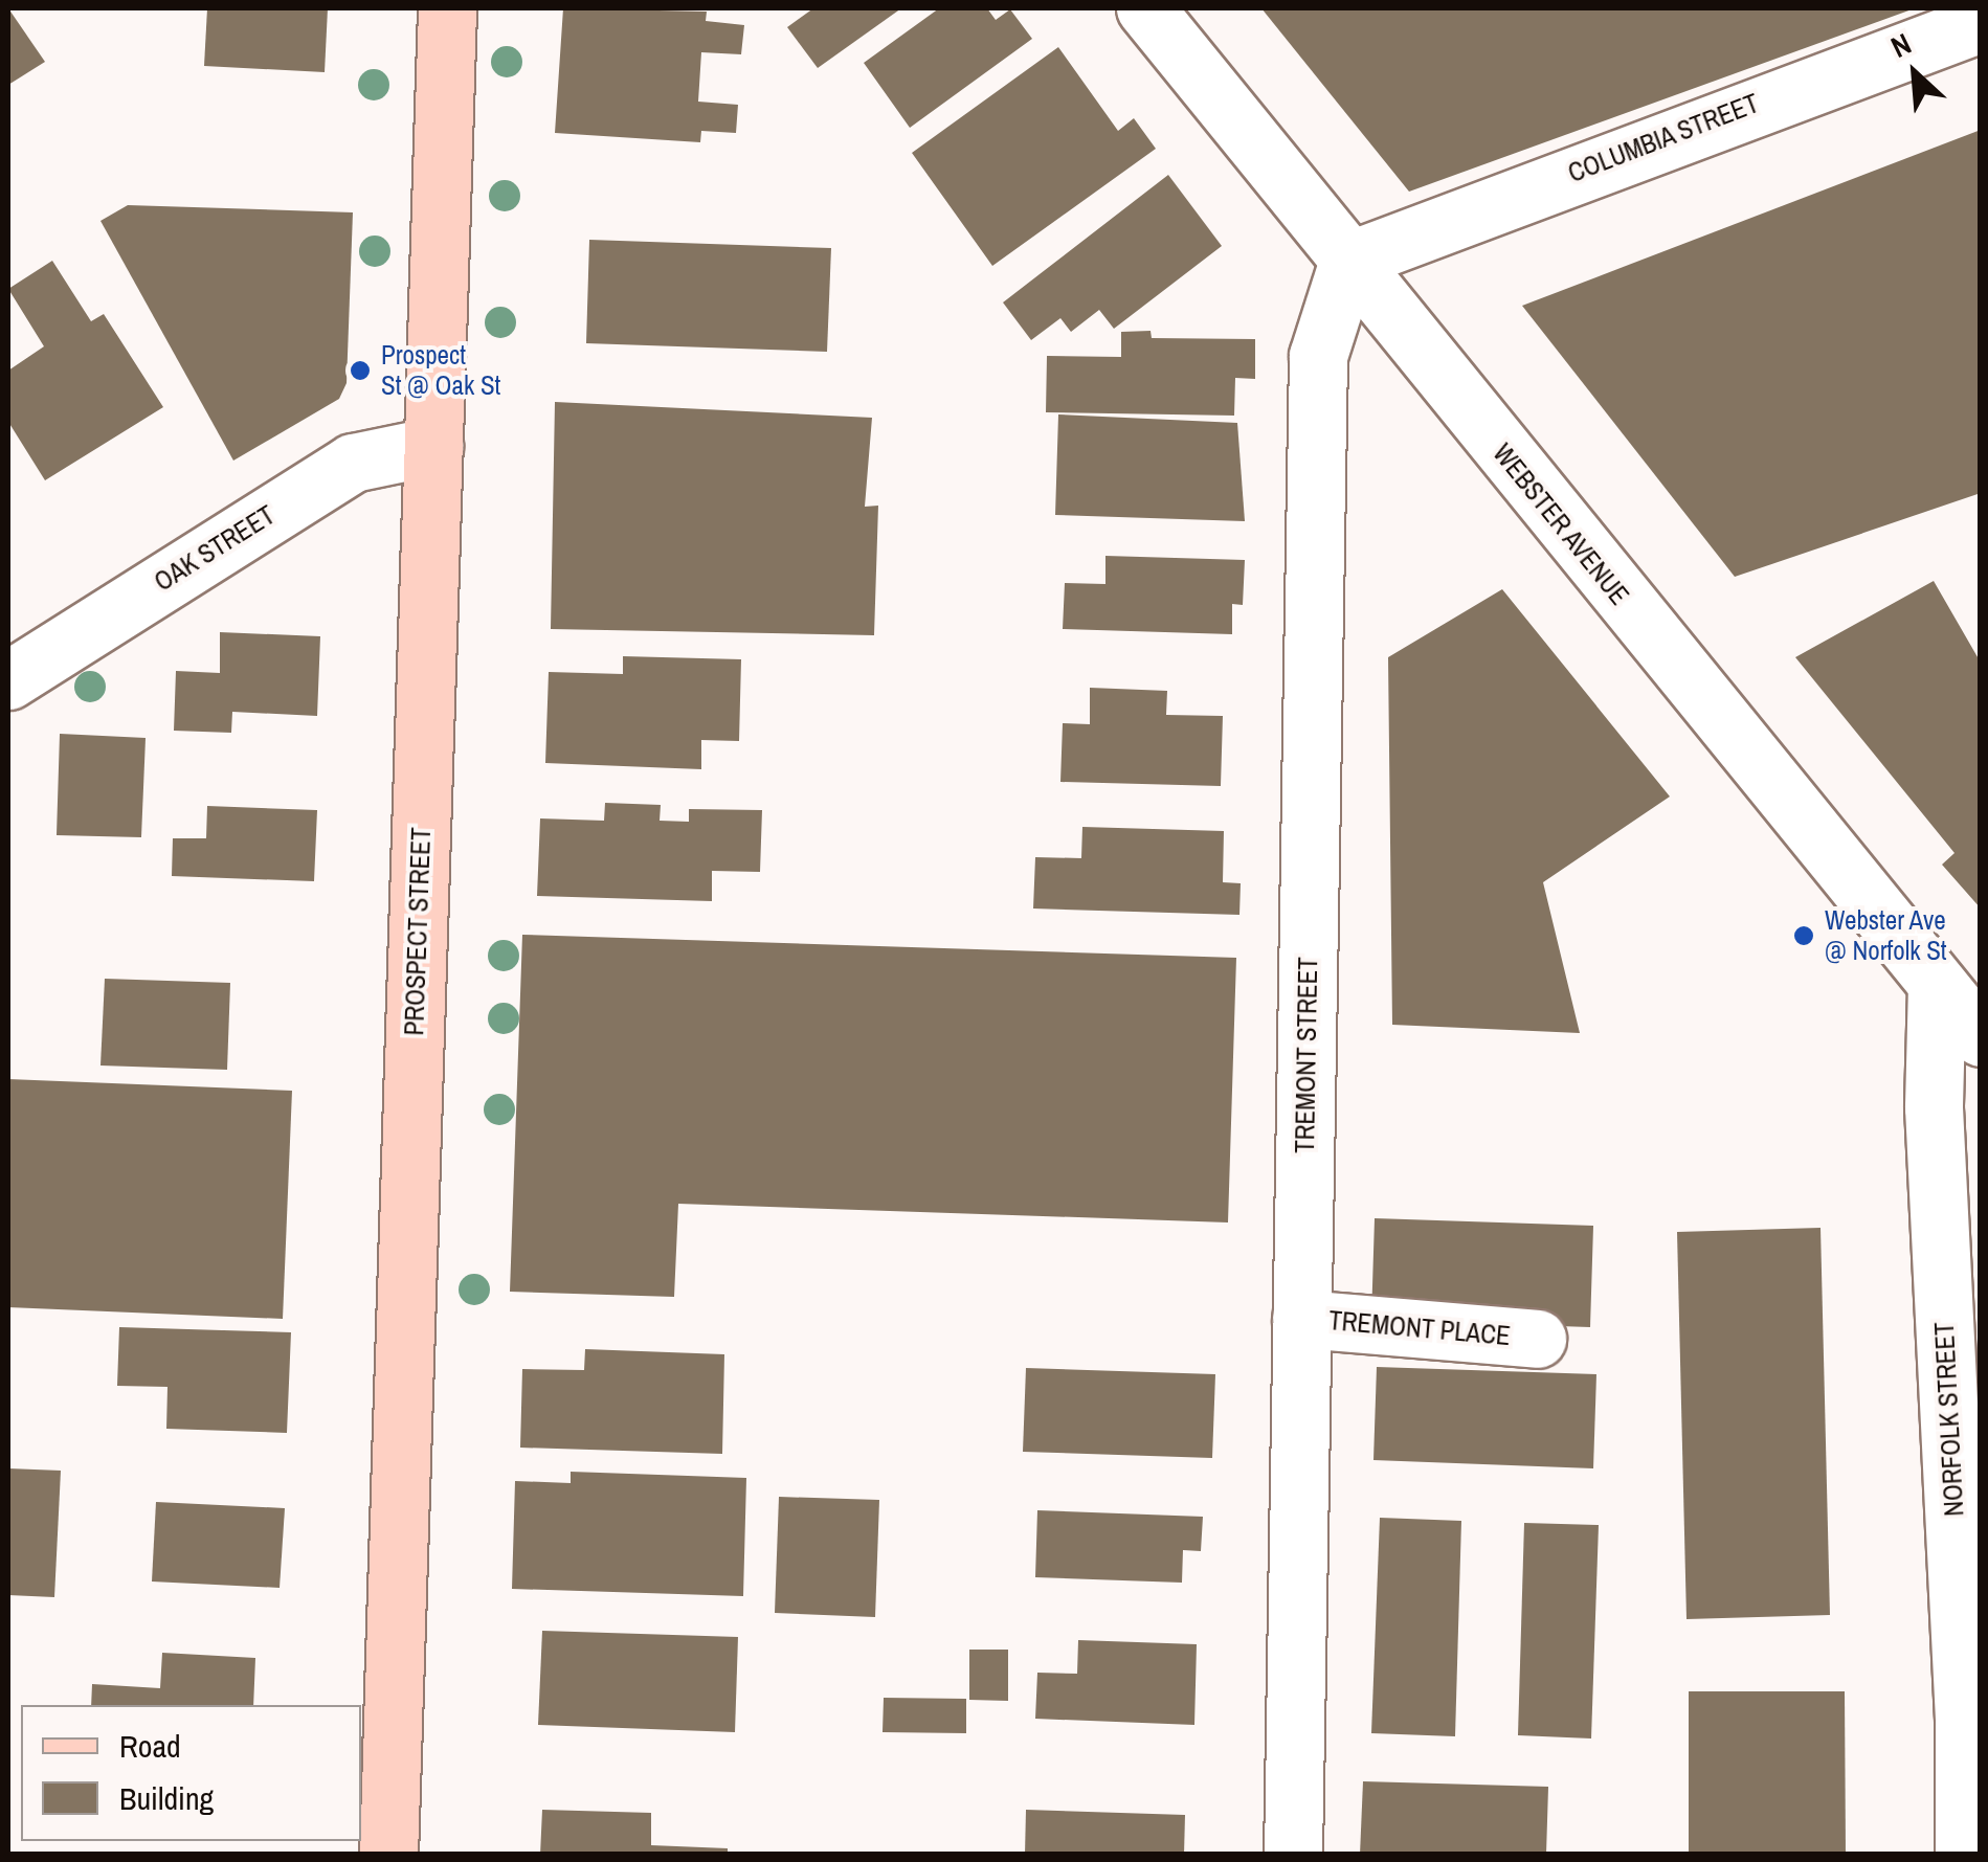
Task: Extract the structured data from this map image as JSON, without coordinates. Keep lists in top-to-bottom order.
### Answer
{
  "streets": {
    "main road": ["PROSPECT STREET"],
    "street": [
      "COLUMBIA STREET",
      "WEBSTER AVENUE",
      "OAK STREET",
      "TREMONT STREET",
      "TREMONT PLACE",
      "NORFOLK STREET"
    ]
  },
  "crossings": [
    ["COLUMBIA STREET", "WEBSTER AVENUE"],
    ["COLUMBIA STREET", "TREMONT STREET"],
    ["WEBSTER AVENUE", "TREMONT STREET"],
    ["WEBSTER AVENUE", "NORFOLK STREET"],
    ["OAK STREET", "PROSPECT STREET"],
    ["TREMONT STREET", "TREMONT PLACE"]
  ],
  "places": ["Prospect St @ Oak St", "Webster Ave @ Norfolk St"],
  "legend": ["Road", "Building"],
  "north": "top left"
}
